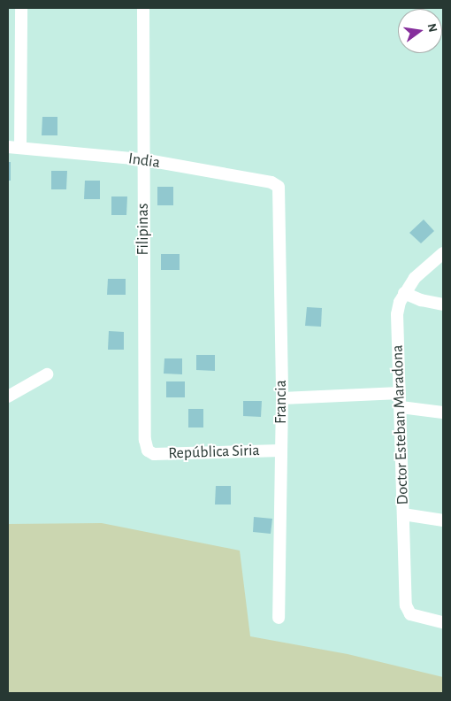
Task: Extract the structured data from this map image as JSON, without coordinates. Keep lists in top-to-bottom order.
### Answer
{
  "streets": {
    "street": [
      "India",
      "Filipinas",
      "Francia",
      "Doctor Esteban Maradona",
      "República Siria"
    ]
  },
  "crossings": [
    ["India", "Filipinas"],
    ["India", "Francia"],
    ["Filipinas", "República Siria"],
    ["Francia", "República Siria"]
  ],
  "north": "right"
}
